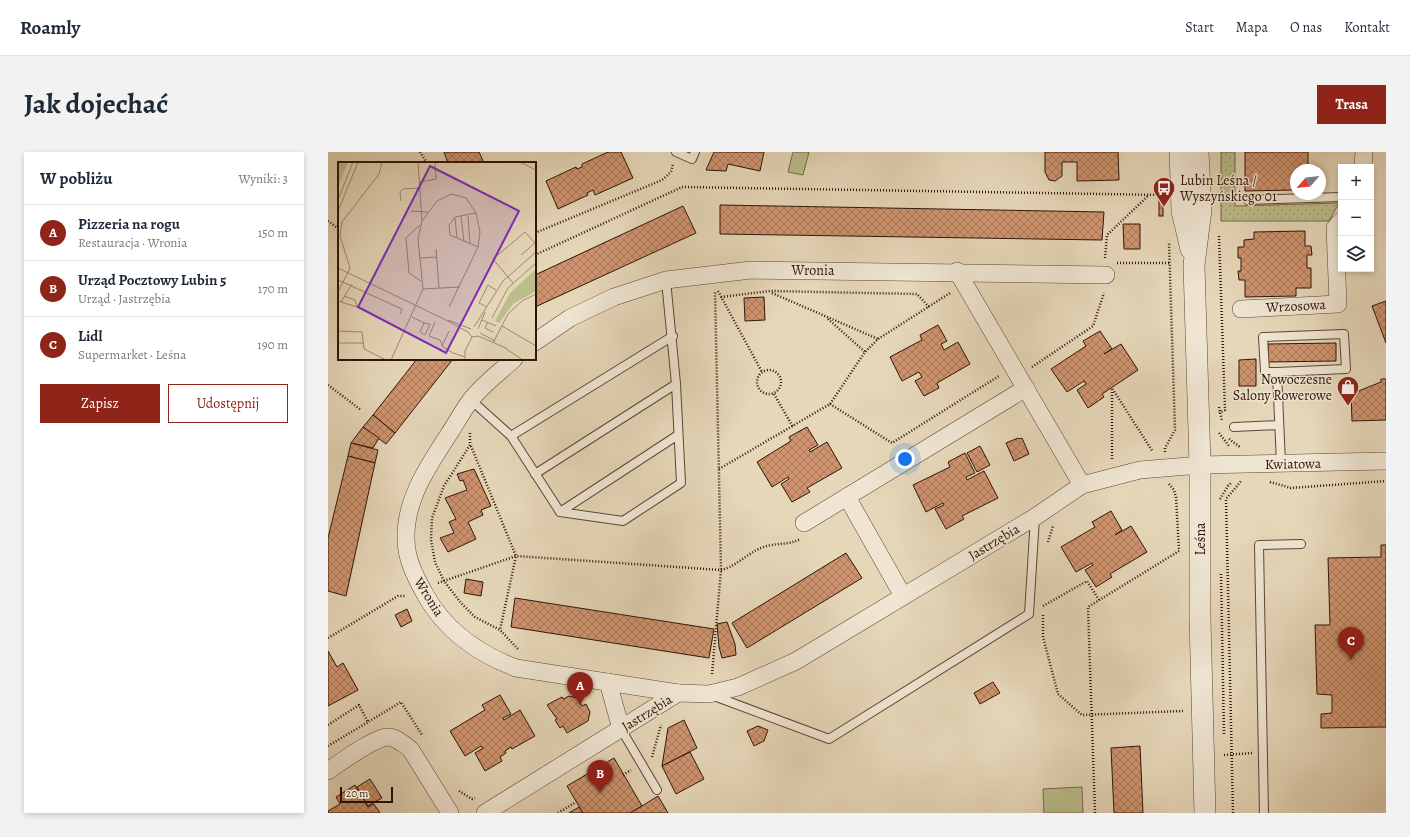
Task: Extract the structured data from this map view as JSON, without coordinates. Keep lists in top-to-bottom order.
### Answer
{
  "streets": {
    "street": [
      "Wronia",
      "Wrzosowa",
      "Kwiatowa",
      "Leśna",
      "Jastrzębia"
    ]
  },
  "crossings": [
    ["Wronia", "Jastrzębia"],
    ["Kwiatowa", "Leśna"],
    ["Kwiatowa", "Jastrzębia"],
    ["Leśna", "Jastrzębia"]
  ],
  "places": {
    "bus stop": ["Lubin Leśna / Wyszyńskiego 01"],
    "shop": ["Nowoczesne Salony Rowerowe"]
  },
  "scale_bar": "20 m",
  "north": "bottom left",
  "page": {
    "header": "Roamly",
    "nav": [
      "Start",
      "Mapa",
      "O nas",
      "Kontakt"
    ],
    "title": "Jak dojechać",
    "buttons": [
      "Trasa",
      ["Zapisz", "Udostępnij"]
    ],
    "heading": ["W pobliżu", "Wyniki: 3"],
    "map_buttons": ["+", "−"],
    "list": [
      {
        "mark": "A",
        "name": "Pizzeria na rogu",
        "note": "Restauracja · Wronia",
        "value": "150 m"
      },
      {
        "mark": "B",
        "name": "Urząd Pocztowy Lubin 5",
        "note": "Urząd · Jastrzębia",
        "value": "170 m"
      },
      {
        "mark": "C",
        "name": "Lidl",
        "note": "Supermarket · Leśna",
        "value": "190 m"
      }
    ],
    "pins": ["C", "A", "B"],
    "scale": "20 m"
  }
}
